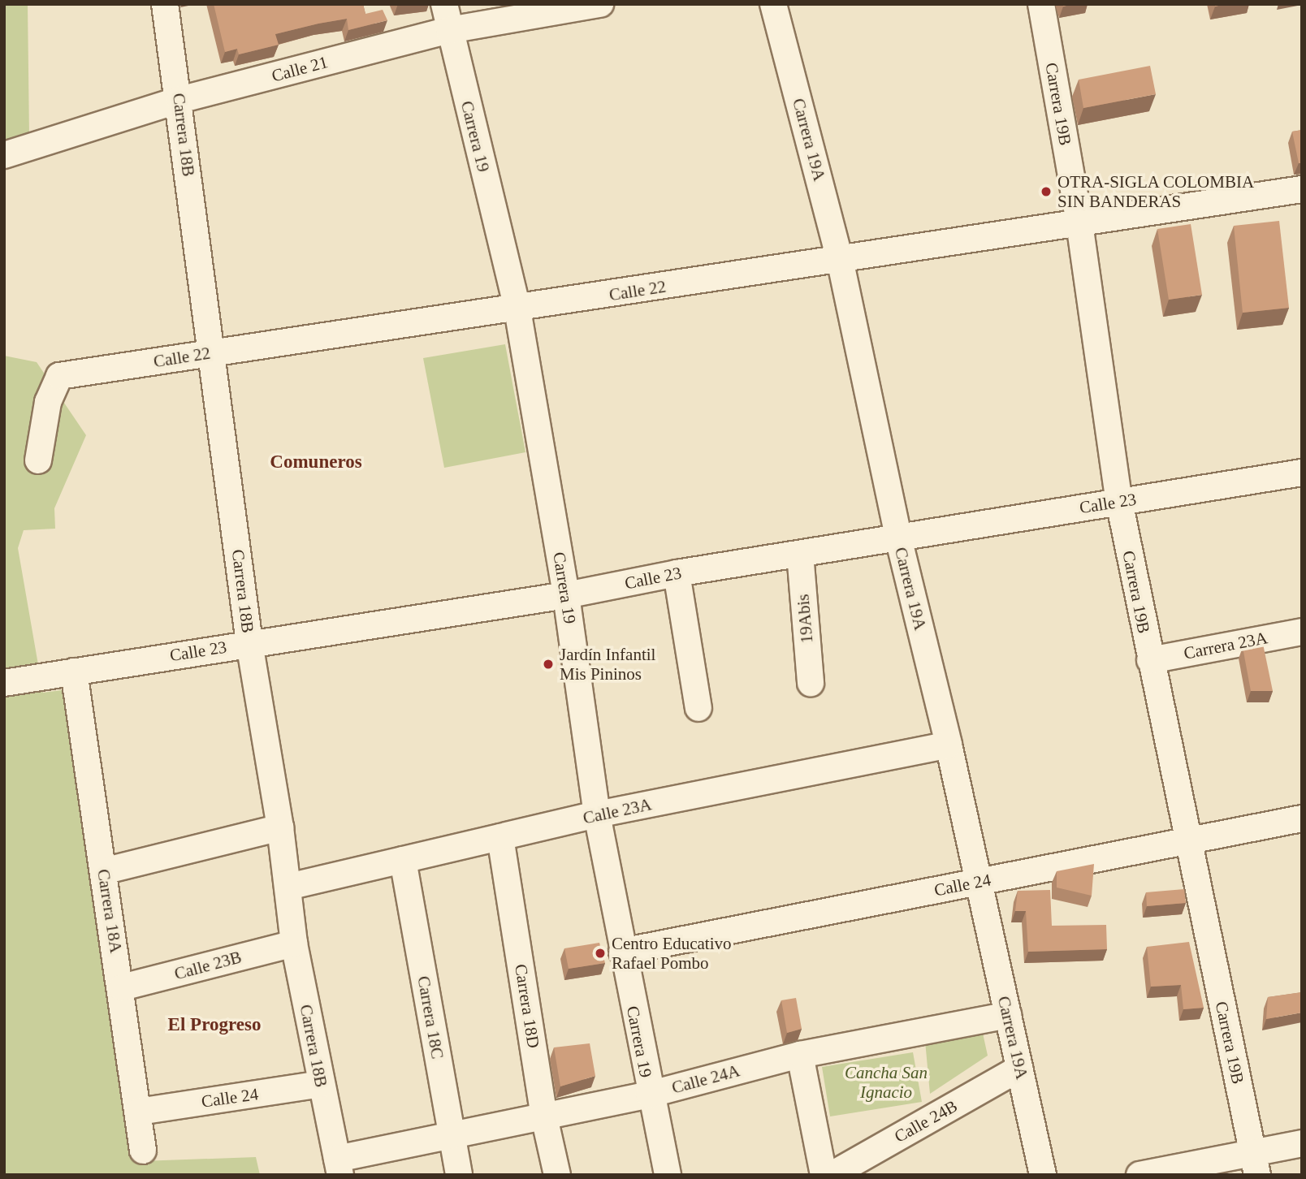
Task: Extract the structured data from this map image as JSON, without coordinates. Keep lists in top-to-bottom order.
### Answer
{
  "streets": {
    "street": [
      "Calle 21",
      "Carrera 19B",
      "Carrera 18B",
      "Carrera 19",
      "Carrera 19A",
      "Calle 22",
      "Calle 23",
      "19Abis",
      "Carrera 23A",
      "Calle 23A",
      "Calle 24",
      "Carrera 18A",
      "Calle 23B",
      "Carrera 18D",
      "Carrera 18C",
      "Calle 24A",
      "Calle 24B"
    ]
  },
  "crossings": [
    ["Calle 21", "Carrera 18B"],
    ["Calle 21", "Carrera 19"],
    ["Carrera 19B", "Calle 22"],
    ["Carrera 19B", "Calle 23"],
    ["Carrera 19B", "Carrera 23A"],
    ["Carrera 19B", "Calle 24"],
    ["Carrera 18B", "Calle 22"],
    ["Carrera 18B", "Calle 23"],
    ["Carrera 18B", "Calle 23A"],
    ["Carrera 18B", "Calle 24"],
    ["Carrera 18B", "Calle 23B"],
    ["Carrera 18B", "Calle 24A"],
    ["Carrera 19", "Calle 22"],
    ["Carrera 19", "Calle 23"],
    ["Carrera 19", "Calle 23A"],
    ["Carrera 19", "Calle 24"],
    ["Carrera 19", "Calle 24A"],
    ["Carrera 19A", "Calle 22"],
    ["Carrera 19A", "Calle 23"],
    ["Carrera 19A", "Calle 23A"],
    ["Carrera 19A", "Calle 24"],
    ["Carrera 19A", "Calle 24A"],
    ["Carrera 19A", "Calle 24B"],
    ["Calle 23", "19Abis"],
    ["Calle 23", "Carrera 18A"],
    ["Calle 23A", "Carrera 18D"],
    ["Calle 23A", "Carrera 18C"],
    ["Calle 24", "Carrera 18A"],
    ["Carrera 18A", "Calle 23B"],
    ["Carrera 18D", "Calle 24A"],
    ["Carrera 18C", "Calle 24A"]
  ],
  "districts": ["Comuneros", "El Progreso"],
  "parks": ["Cancha San Ignacio"],
  "places": ["OTRA-SIGLA COLOMBIA SIN BANDERAS", "Jardín Infantil Mis Pininos", "Centro Educativo Rafael Pombo"]
}
